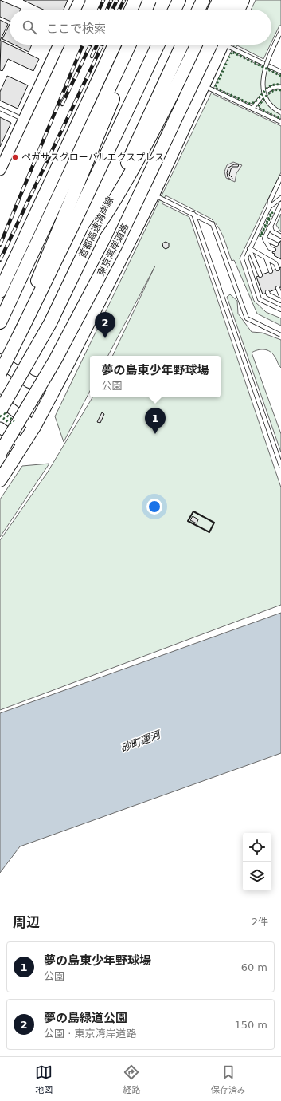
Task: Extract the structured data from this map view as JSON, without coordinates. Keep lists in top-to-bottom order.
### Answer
{
  "streets": {
    "highway": ["首都高速湾岸線", "東京湾岸道路"]
  },
  "water": ["砂町運河"],
  "places": ["ペガサスグローバルエクスプレス"],
  "page": {
    "search": "ここで検索",
    "pins": ["2", "1"],
    "popup": ["夢の島東少年野球場", "公園"],
    "heading": ["周辺", "2件"],
    "list": [
      {
        "mark": "1",
        "name": "夢の島東少年野球場",
        "note": "公園",
        "value": "60 m"
      },
      {
        "mark": "2",
        "name": "夢の島緑道公園",
        "note": "公園 · 東京湾岸道路",
        "value": "150 m"
      }
    ],
    "nav": ["地図", "経路", "保存済み"]
  }
}
